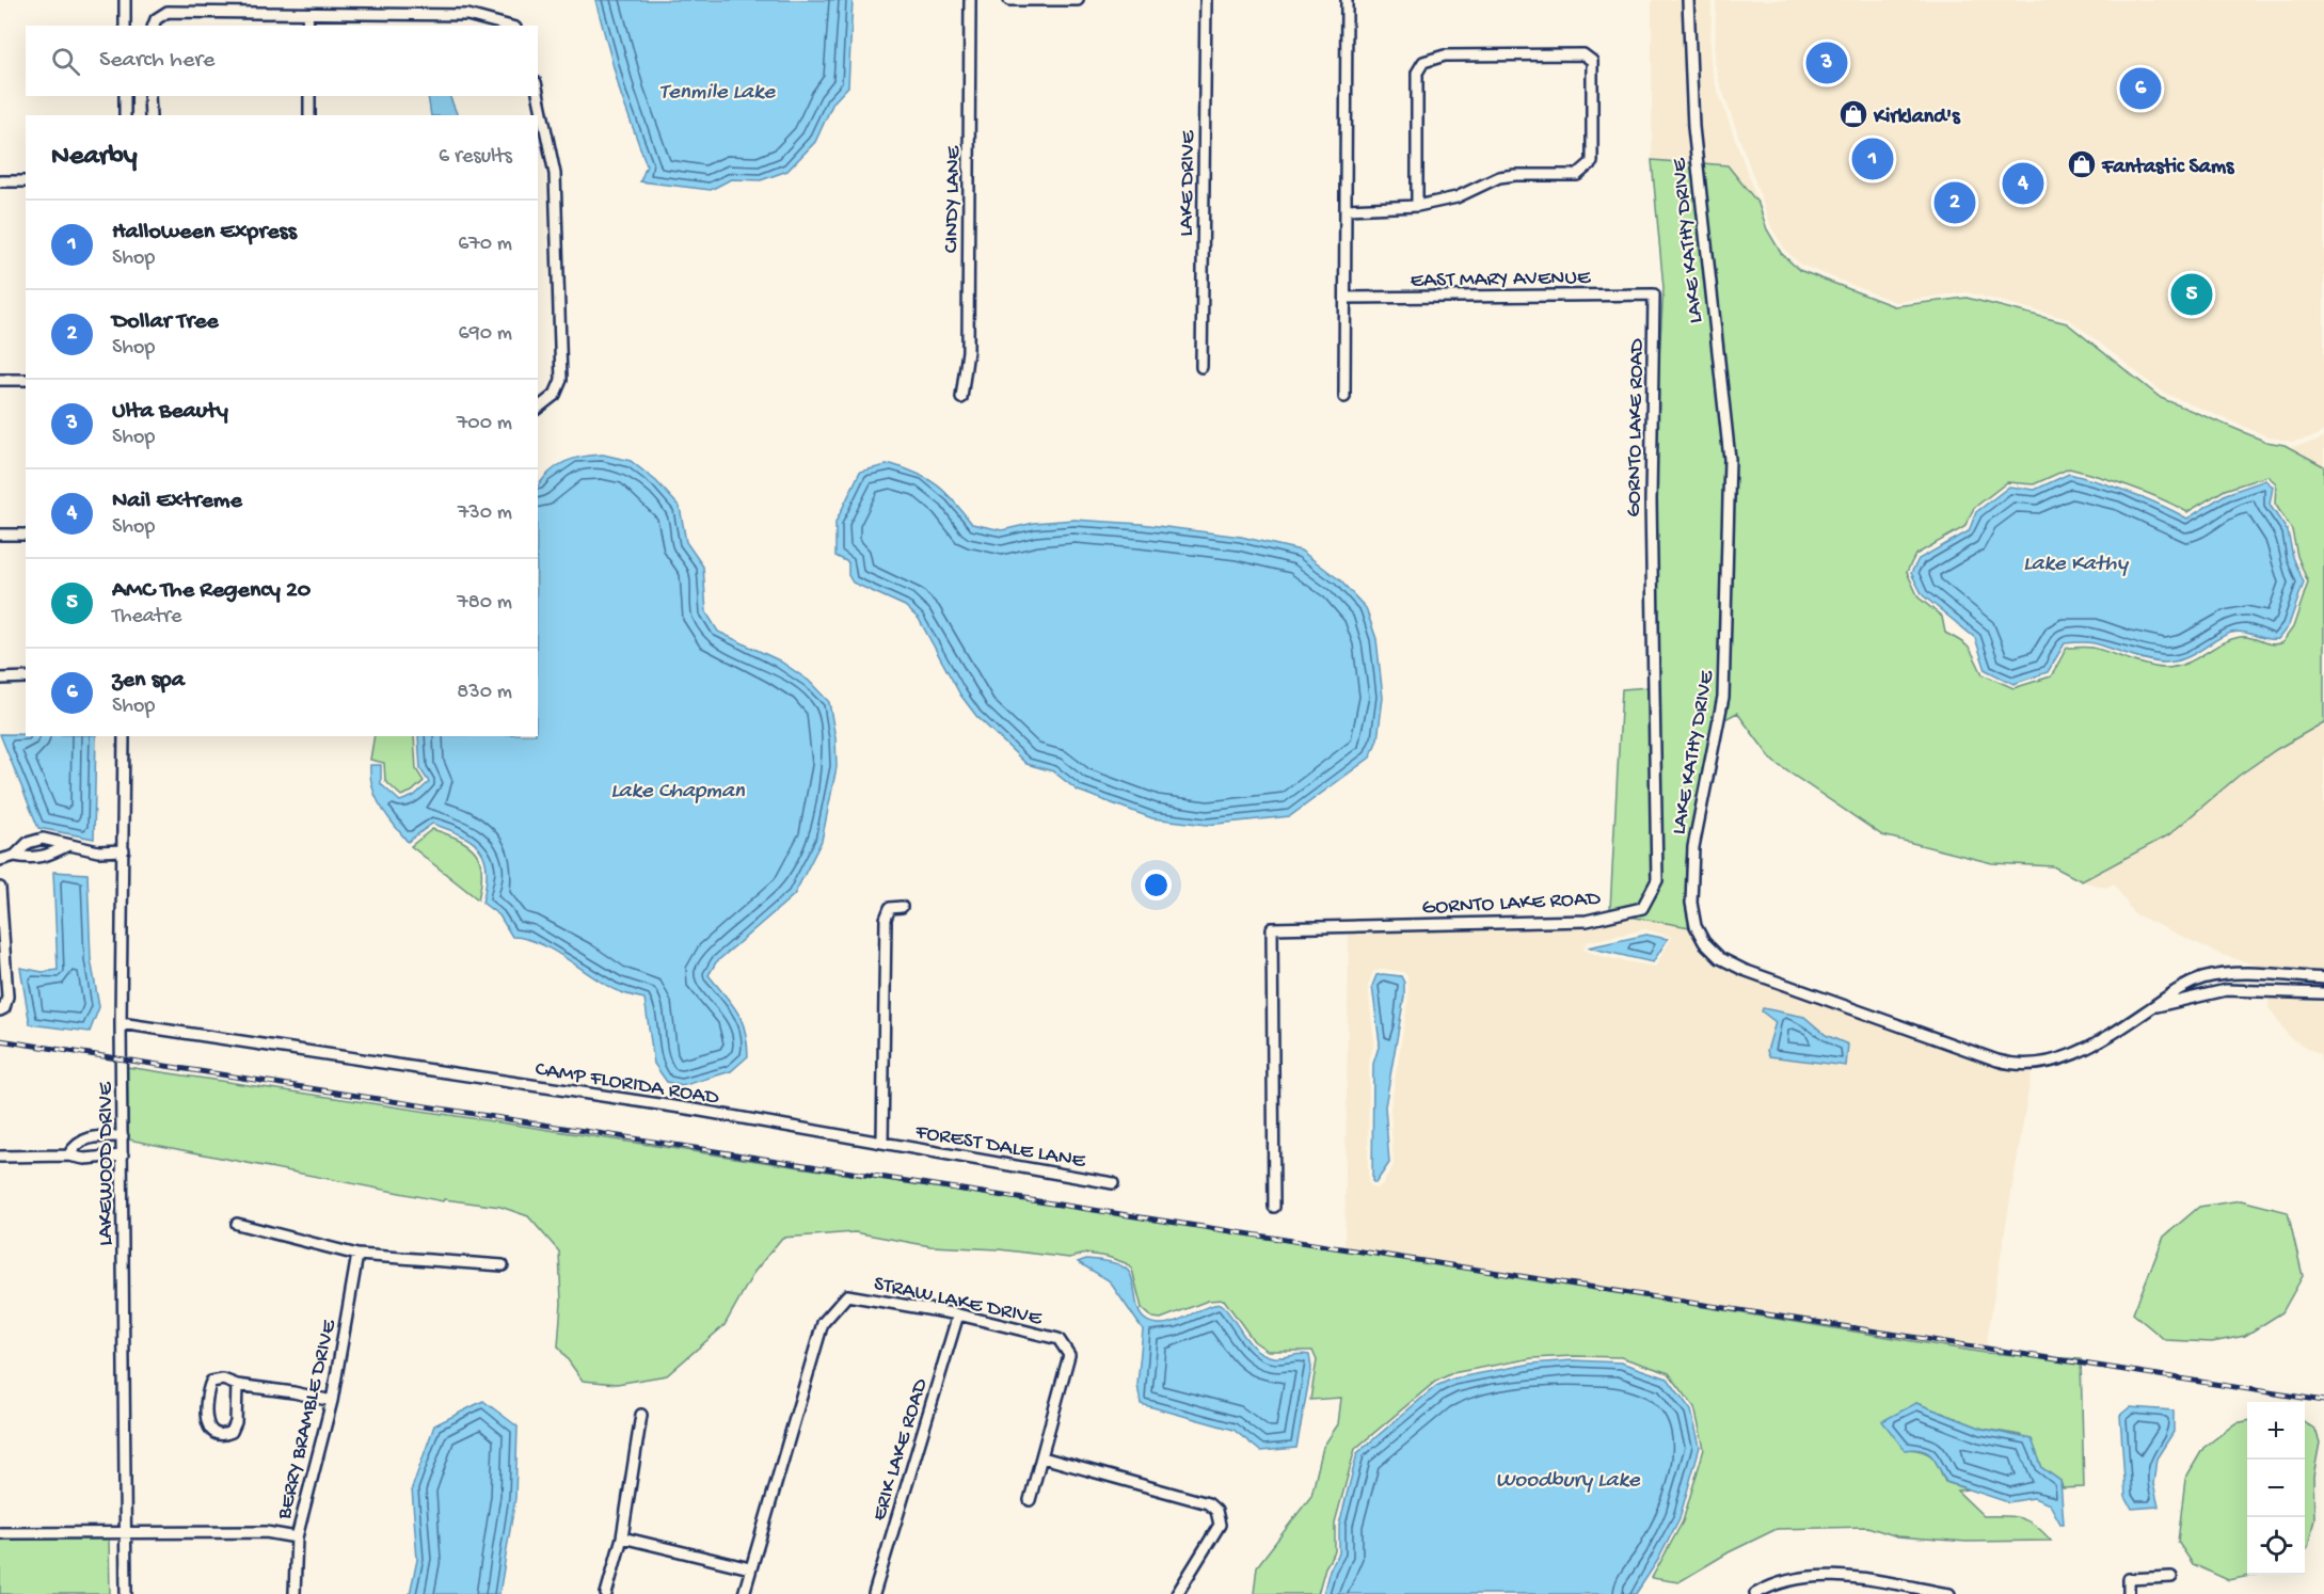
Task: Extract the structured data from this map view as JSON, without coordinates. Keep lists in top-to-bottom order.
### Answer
{
  "streets": {
    "street": [
      "LAKE DRIVE",
      "CINDY LANE",
      "LAKE KATHY DRIVE",
      "EAST MARY AVENUE",
      "GORNTO LAKE ROAD",
      "CAMP FLORIDA ROAD",
      "FOREST DALE LANE",
      "LAKEWOOD DRIVE",
      "STRAW LAKE DRIVE",
      "BERRY BRAMBLE DRIVE",
      "ERIK LAKE ROAD"
    ]
  },
  "crossings": [
    ["EAST MARY AVENUE", "GORNTO LAKE ROAD"],
    ["CAMP FLORIDA ROAD", "FOREST DALE LANE"],
    ["CAMP FLORIDA ROAD", "LAKEWOOD DRIVE"],
    ["STRAW LAKE DRIVE", "ERIK LAKE ROAD"]
  ],
  "water": [
    "Tenmile Lake",
    "Lake Kathy",
    "Lake Chapman",
    "Woodbury Lake"
  ],
  "places": {
    "shop": ["Kirkland's", "Fantastic Sams"]
  },
  "page": {
    "search": "Search here",
    "pins": [
      "3",
      "6",
      "1",
      "4",
      "2",
      "5"
    ],
    "heading": ["Nearby", "6 results"],
    "list": [
      {
        "mark": "1",
        "name": "Halloween Express",
        "note": "Shop",
        "value": "670 m"
      },
      {
        "mark": "2",
        "name": "Dollar Tree",
        "note": "Shop",
        "value": "690 m"
      },
      {
        "mark": "3",
        "name": "Ulta Beauty",
        "note": "Shop",
        "value": "700 m"
      },
      {
        "mark": "4",
        "name": "Nail Extreme",
        "note": "Shop",
        "value": "730 m"
      },
      {
        "mark": "5",
        "name": "AMC The Regency 20",
        "note": "Theatre",
        "value": "780 m"
      },
      {
        "mark": "6",
        "name": "zen spa",
        "note": "Shop",
        "value": "830 m"
      }
    ],
    "map_buttons": ["+", "−"]
  }
}
